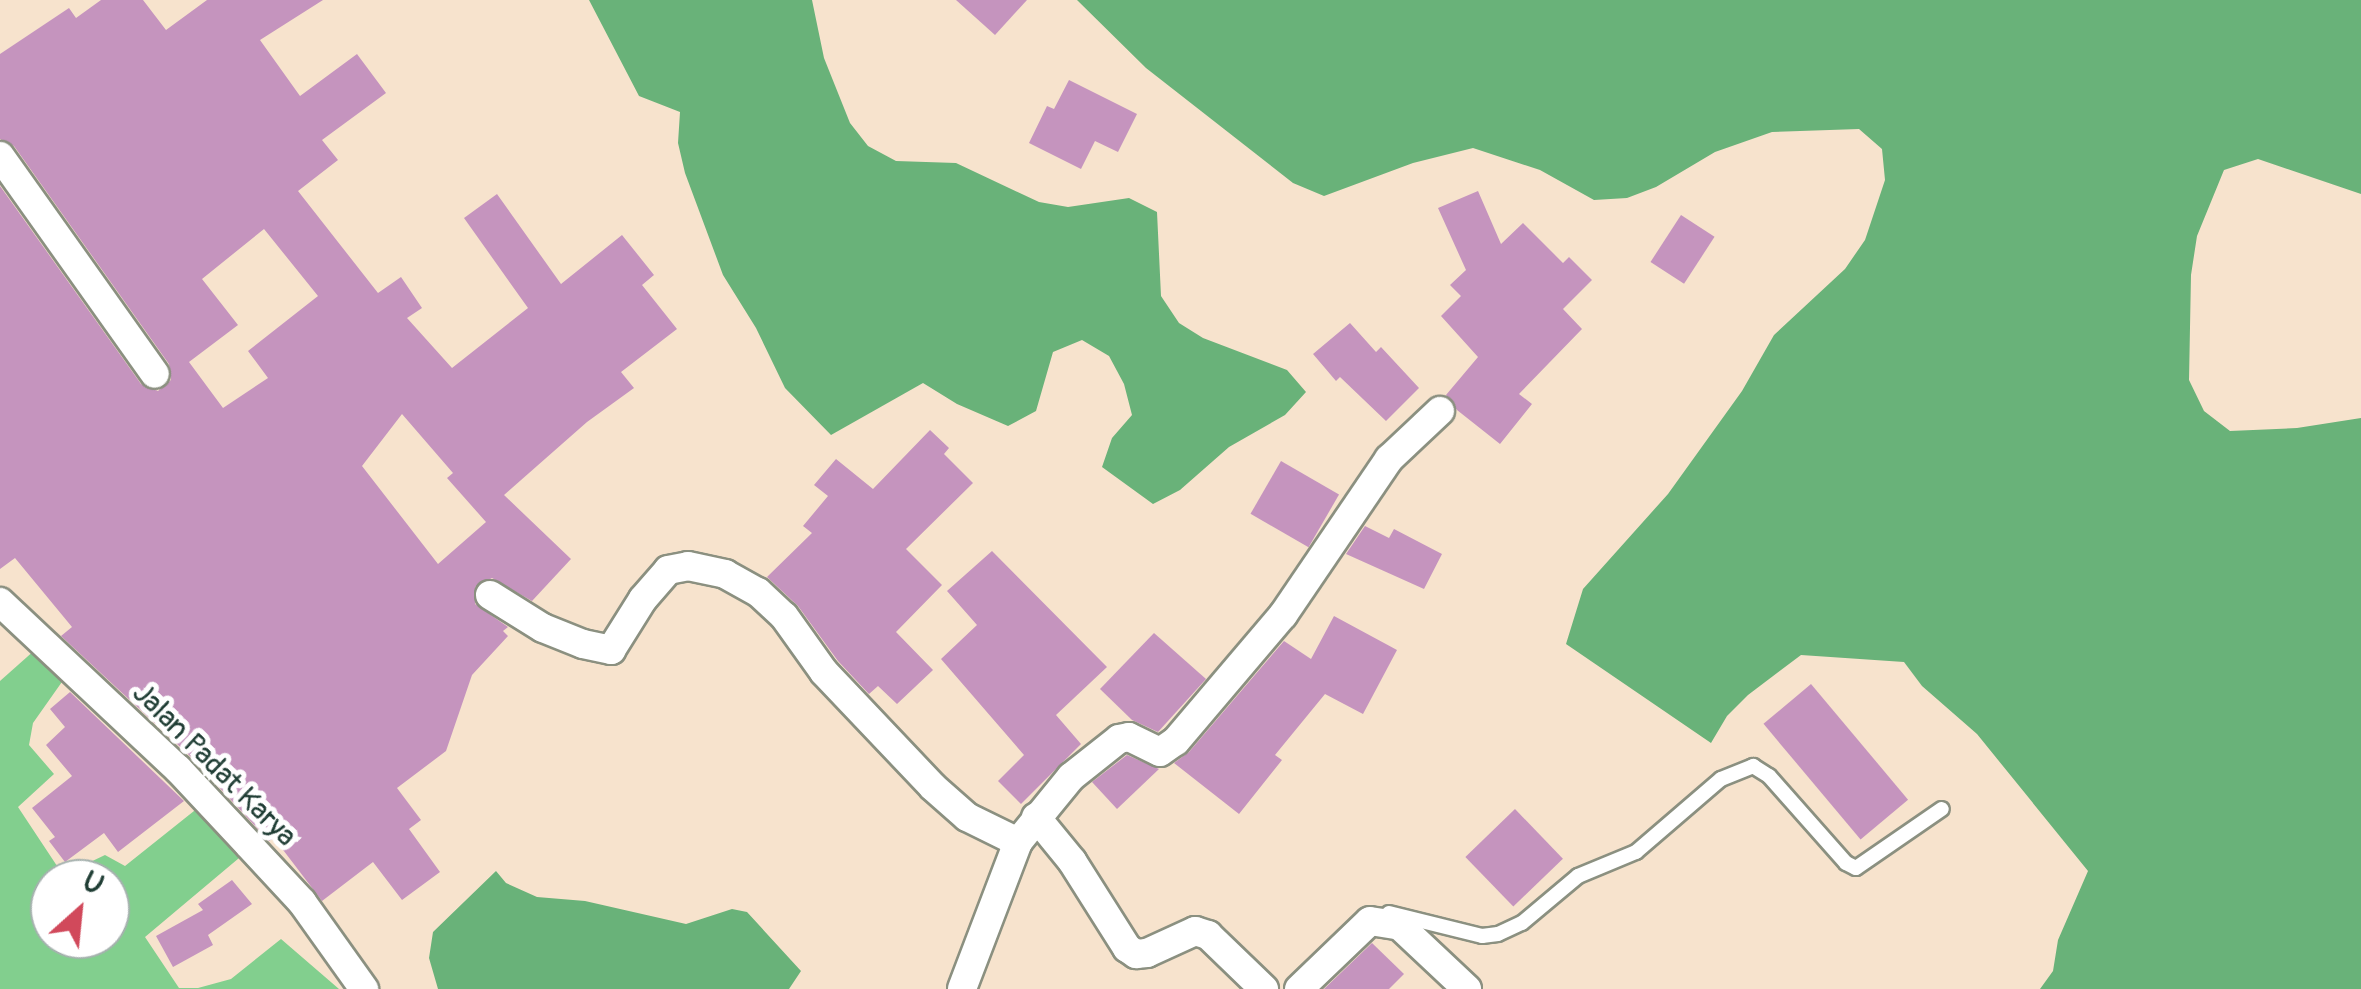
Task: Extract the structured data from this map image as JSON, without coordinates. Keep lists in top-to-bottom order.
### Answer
{
  "streets": {
    "street": ["Jalan Padat Karya"]
  },
  "north": "top right"
}
